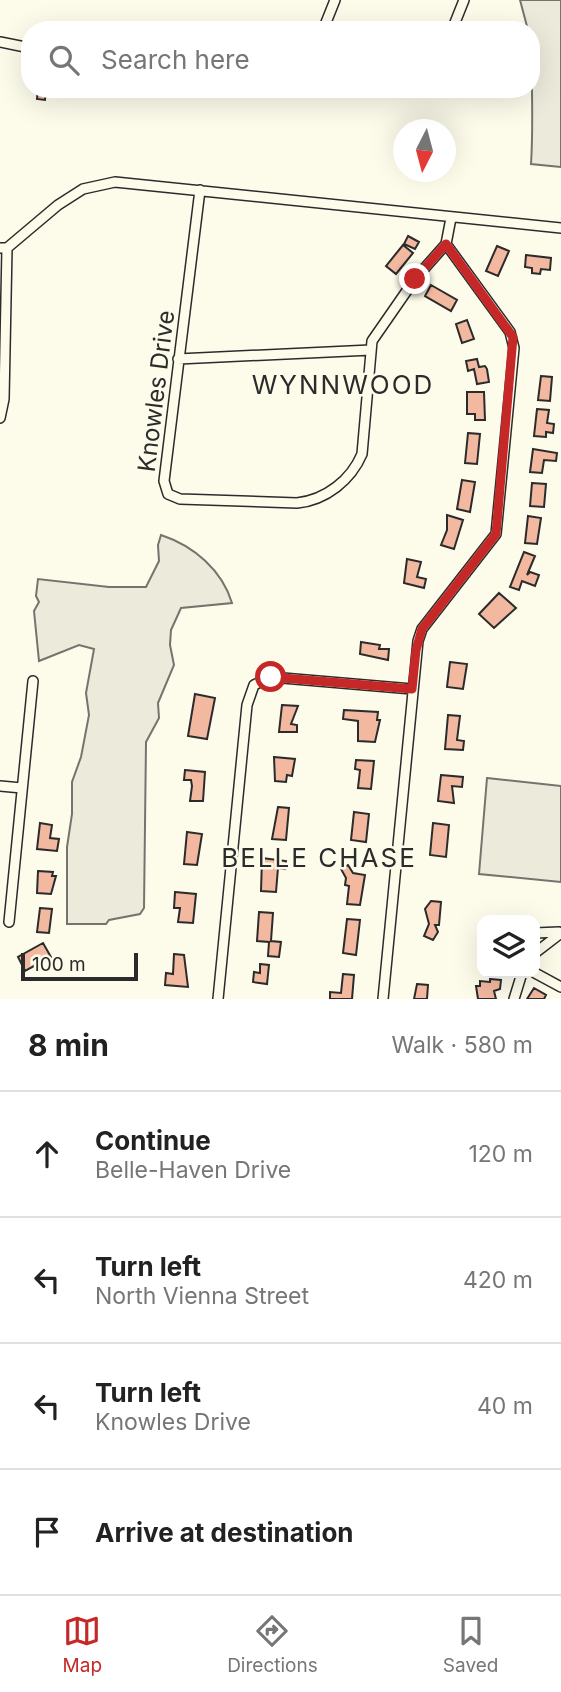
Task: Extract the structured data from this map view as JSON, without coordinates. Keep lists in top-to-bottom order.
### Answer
{
  "streets": {
    "street": ["Knowles Drive"]
  },
  "districts": ["WYNNWOOD", "BELLE CHASE"],
  "scale_bar": "100 m",
  "north": "bottom",
  "page": {
    "search": "Search here",
    "scale": "100 m",
    "heading": ["8 min", "Walk · 580 m"],
    "list": [
      ["Continue", "Belle-Haven Drive", "120 m"],
      ["Turn left", "North Vienna Street", "420 m"],
      ["Turn left", "Knowles Drive", "40 m"],
      "Arrive at destination"
    ],
    "nav": ["Map", "Directions", "Saved"]
  }
}
